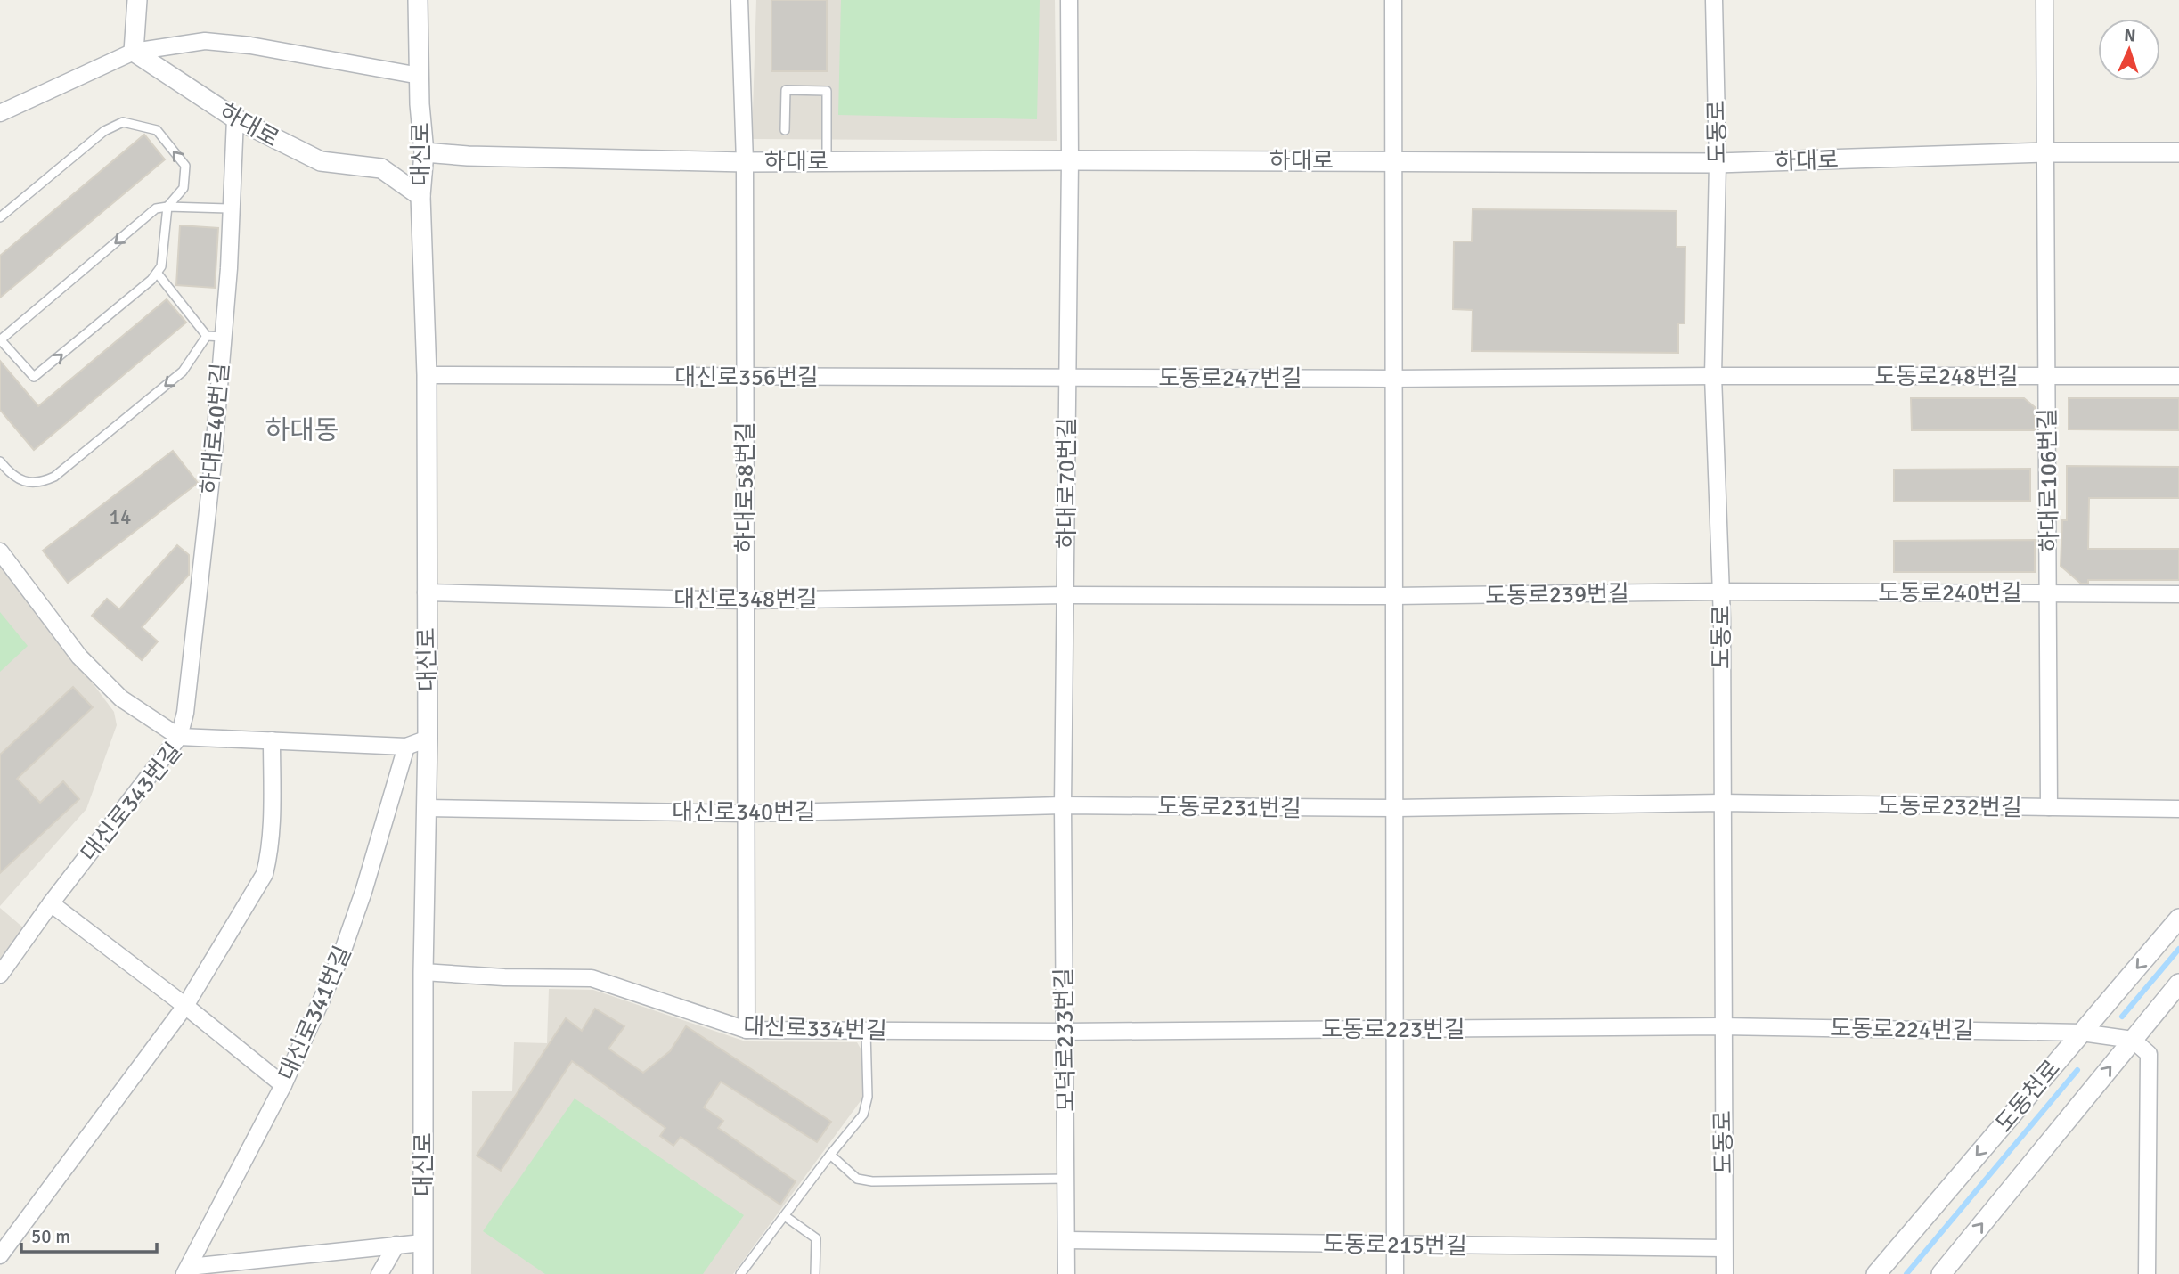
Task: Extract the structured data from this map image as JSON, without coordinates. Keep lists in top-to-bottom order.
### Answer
{
  "streets": {
    "street": [
      "하대로",
      "도동로",
      "대신로",
      "도동로248번길",
      "대신로356번길",
      "도동로247번길",
      "하대로40번길",
      "하대로106번길",
      "하대로70번길",
      "하대로58번길",
      "도동로240번길",
      "도동로239번길",
      "대신로348번길",
      "대신로343번길",
      "도동로232번길",
      "도동로231번길",
      "대신로340번길",
      "대신로341번길",
      "대신로334번길",
      "도동로223번길",
      "도동로224번길",
      "모덕로233번길",
      "도동천로",
      "도동로215번길"
    ]
  },
  "crossings": [
    ["하대로", "도동로"],
    ["하대로", "대신로"],
    ["하대로", "하대로40번길"],
    ["하대로", "하대로106번길"],
    ["하대로", "하대로70번길"],
    ["하대로", "하대로58번길"],
    ["도동로", "도동로248번길"],
    ["도동로", "도동로247번길"],
    ["도동로", "도동로240번길"],
    ["도동로", "도동로239번길"],
    ["도동로", "도동로232번길"],
    ["도동로", "도동로231번길"],
    ["도동로", "도동로223번길"],
    ["도동로", "도동로224번길"],
    ["도동로", "도동로215번길"],
    ["대신로", "대신로356번길"],
    ["대신로", "대신로348번길"],
    ["대신로", "대신로343번길"],
    ["대신로", "대신로340번길"],
    ["대신로", "대신로334번길"],
    ["도동로248번길", "도동로247번길"],
    ["도동로248번길", "하대로106번길"],
    ["대신로356번길", "도동로247번길"],
    ["대신로356번길", "하대로70번길"],
    ["대신로356번길", "하대로58번길"],
    ["도동로247번길", "하대로70번길"],
    ["하대로40번길", "대신로343번길"],
    ["하대로106번길", "도동로240번길"],
    ["하대로106번길", "도동로232번길"],
    ["하대로70번길", "도동로239번길"],
    ["하대로70번길", "대신로348번길"],
    ["하대로70번길", "도동로231번길"],
    ["하대로70번길", "대신로340번길"],
    ["하대로70번길", "모덕로233번길"],
    ["하대로58번길", "대신로348번길"],
    ["하대로58번길", "대신로340번길"],
    ["하대로58번길", "대신로334번길"],
    ["도동로240번길", "도동로239번길"],
    ["도동로239번길", "대신로348번길"],
    ["대신로343번길", "대신로341번길"],
    ["도동로232번길", "도동로231번길"],
    ["도동로231번길", "대신로340번길"],
    ["도동로231번길", "모덕로233번길"],
    ["대신로340번길", "모덕로233번길"],
    ["대신로334번길", "도동로223번길"],
    ["대신로334번길", "모덕로233번길"],
    ["도동로223번길", "도동로224번길"],
    ["도동로223번길", "모덕로233번길"],
    ["도동로224번길", "도동천로"],
    ["모덕로233번길", "도동로215번길"]
  ],
  "districts": ["하대동"],
  "house_numbers": ["14"],
  "scale_bar": "50 m",
  "north": "top"
}
